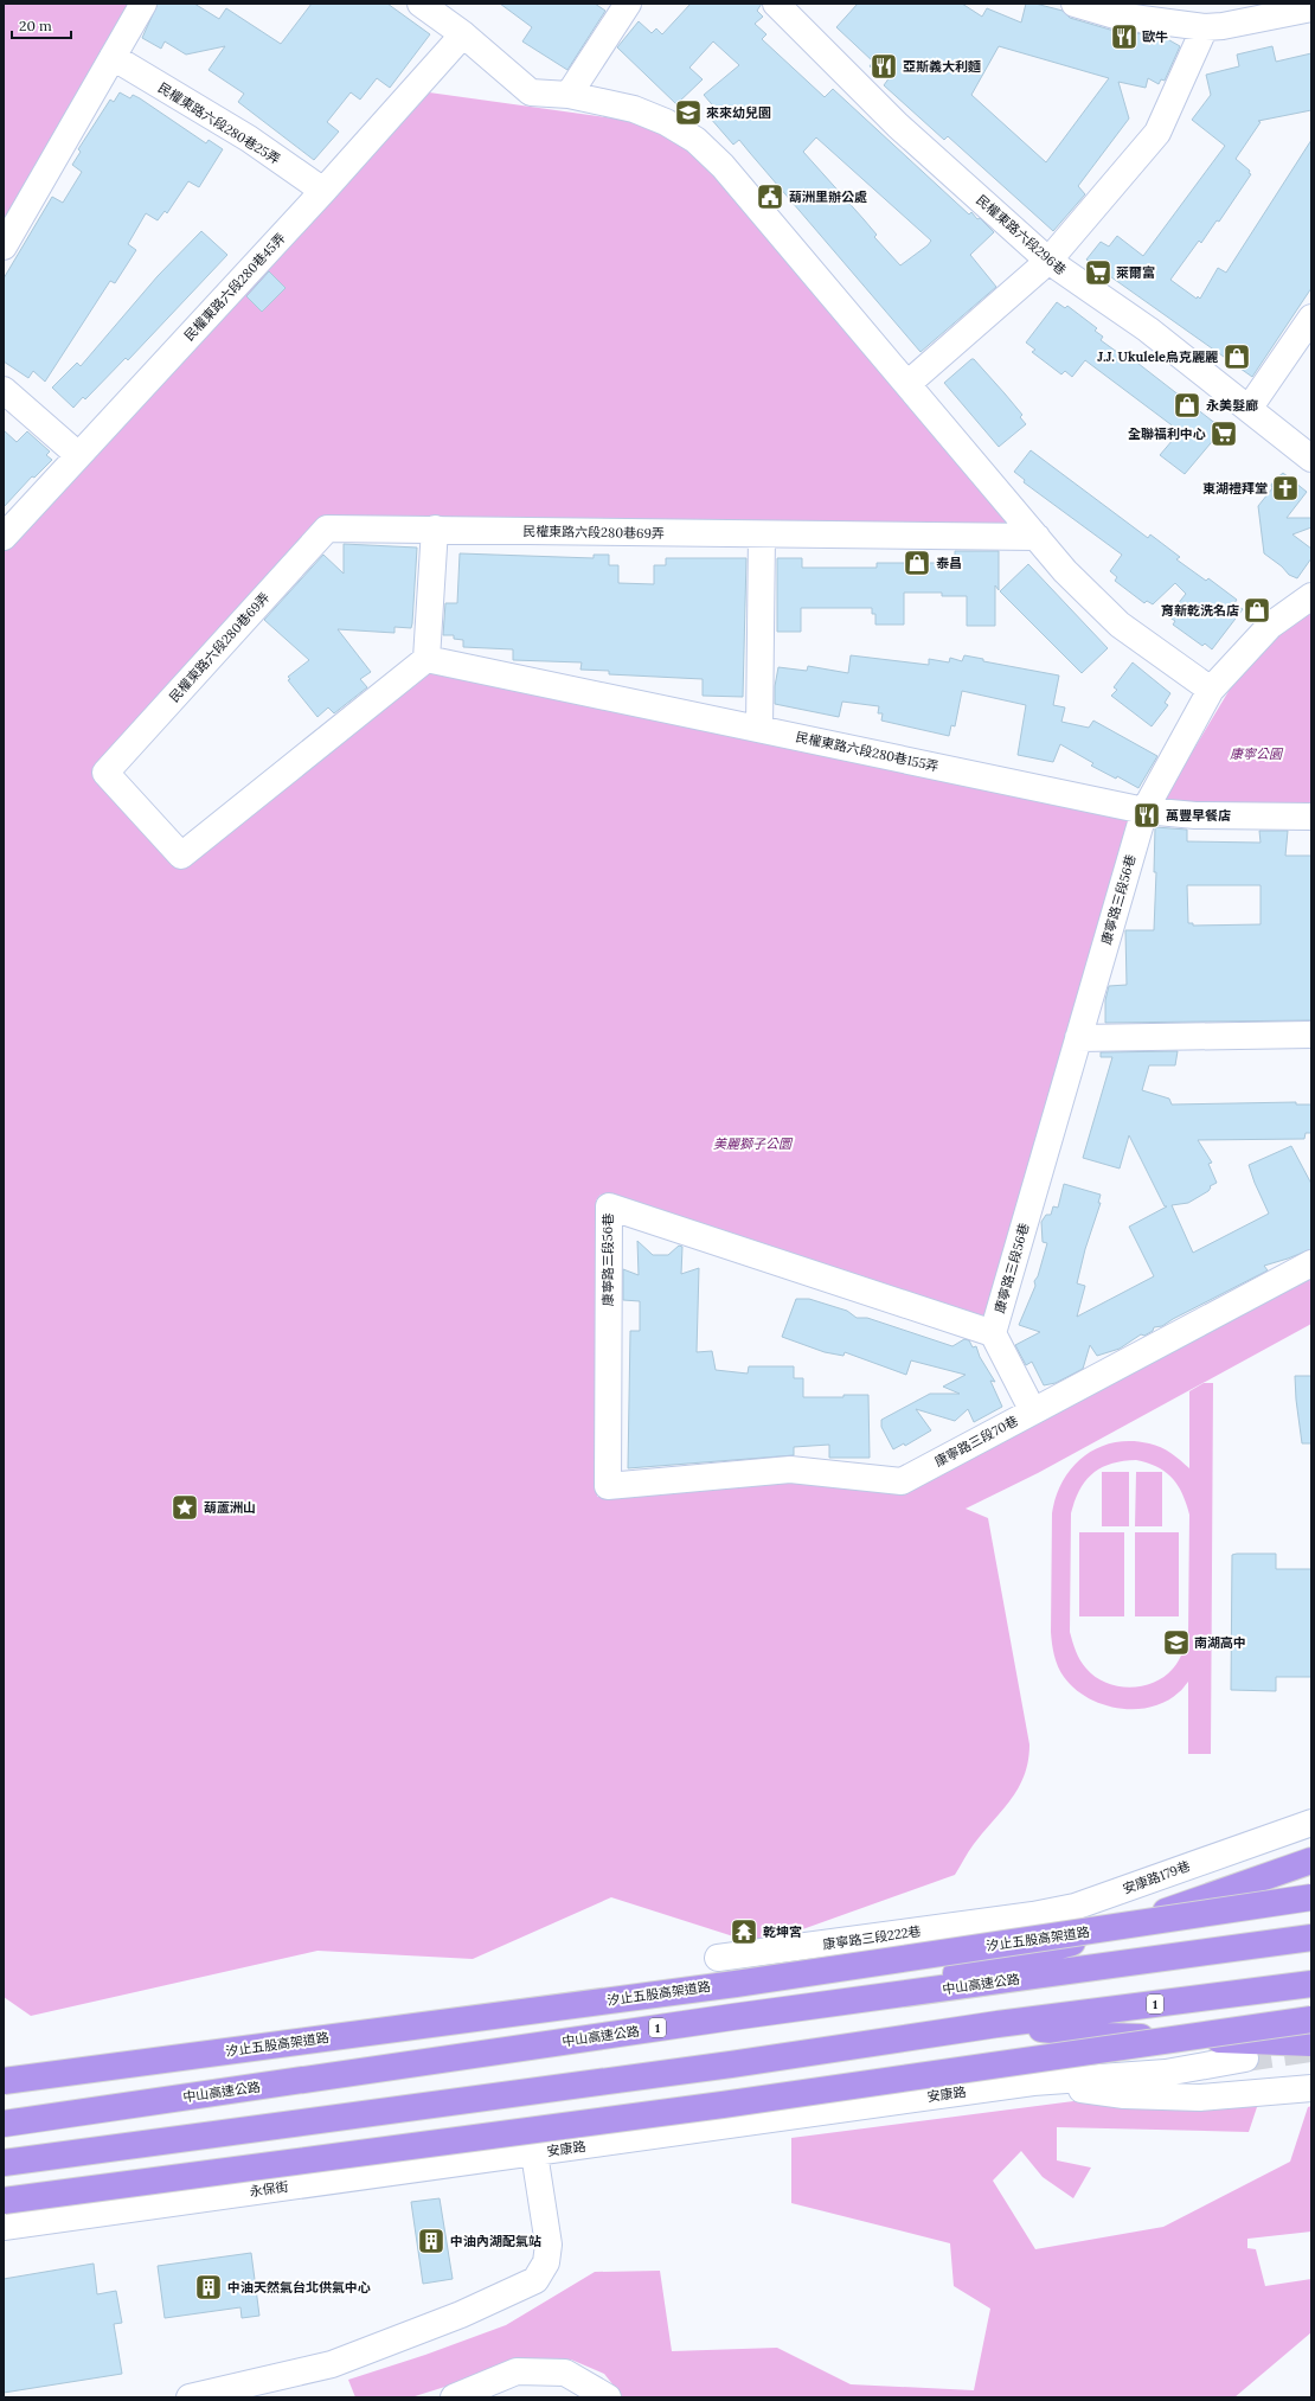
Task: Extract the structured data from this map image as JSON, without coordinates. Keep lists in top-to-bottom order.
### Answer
{
  "streets": {
    "highway": ["汐止五股高架道路", "中山高速公路", "1"],
    "street": [
      "民權東路六段280巷25弄",
      "民權東路六段296巷",
      "民權東路六段280巷45弄",
      "民權東路六段280巷69弄",
      "民權東路六段280巷155弄",
      "康寧路三段56巷",
      "康寧路三段70巷",
      "安康路179巷",
      "康寧路三段222巷",
      "安康路",
      "永保街"
    ]
  },
  "crossings": [
    ["民權東路六段280巷25弄", "民權東路六段280巷45弄"],
    ["民權東路六段280巷69弄", "民權東路六段280巷155弄"],
    ["民權東路六段280巷155弄", "康寧路三段56巷"],
    ["康寧路三段56巷", "康寧路三段70巷"],
    ["安康路179巷", "康寧路三段222巷"],
    ["安康路", "永保街"]
  ],
  "parks": ["康寧公園", "美麗獅子公圜"],
  "places": {
    "restaurant": ["歐牛", "亞斯義大利麵", "萬豐早餐店"],
    "school or university": ["來來幼兒園", "南湖高中"],
    "public building": ["葫洲里辦公處"],
    "supermarket": ["萊爾富", "全聯福利中心"],
    "shop": [
      "J.J. Ukulele烏克麗麗",
      "永美髮廊",
      "泰昌",
      "育新乾洗名店"
    ],
    "church": ["東湖禮拜堂"],
    "place": ["葫蘆洲山"],
    "temple": ["乾坤宮"],
    "building": ["中油內湖配氣站", "中油天然氣台北供氣中心"]
  },
  "scale_bar": "20 m"
}
